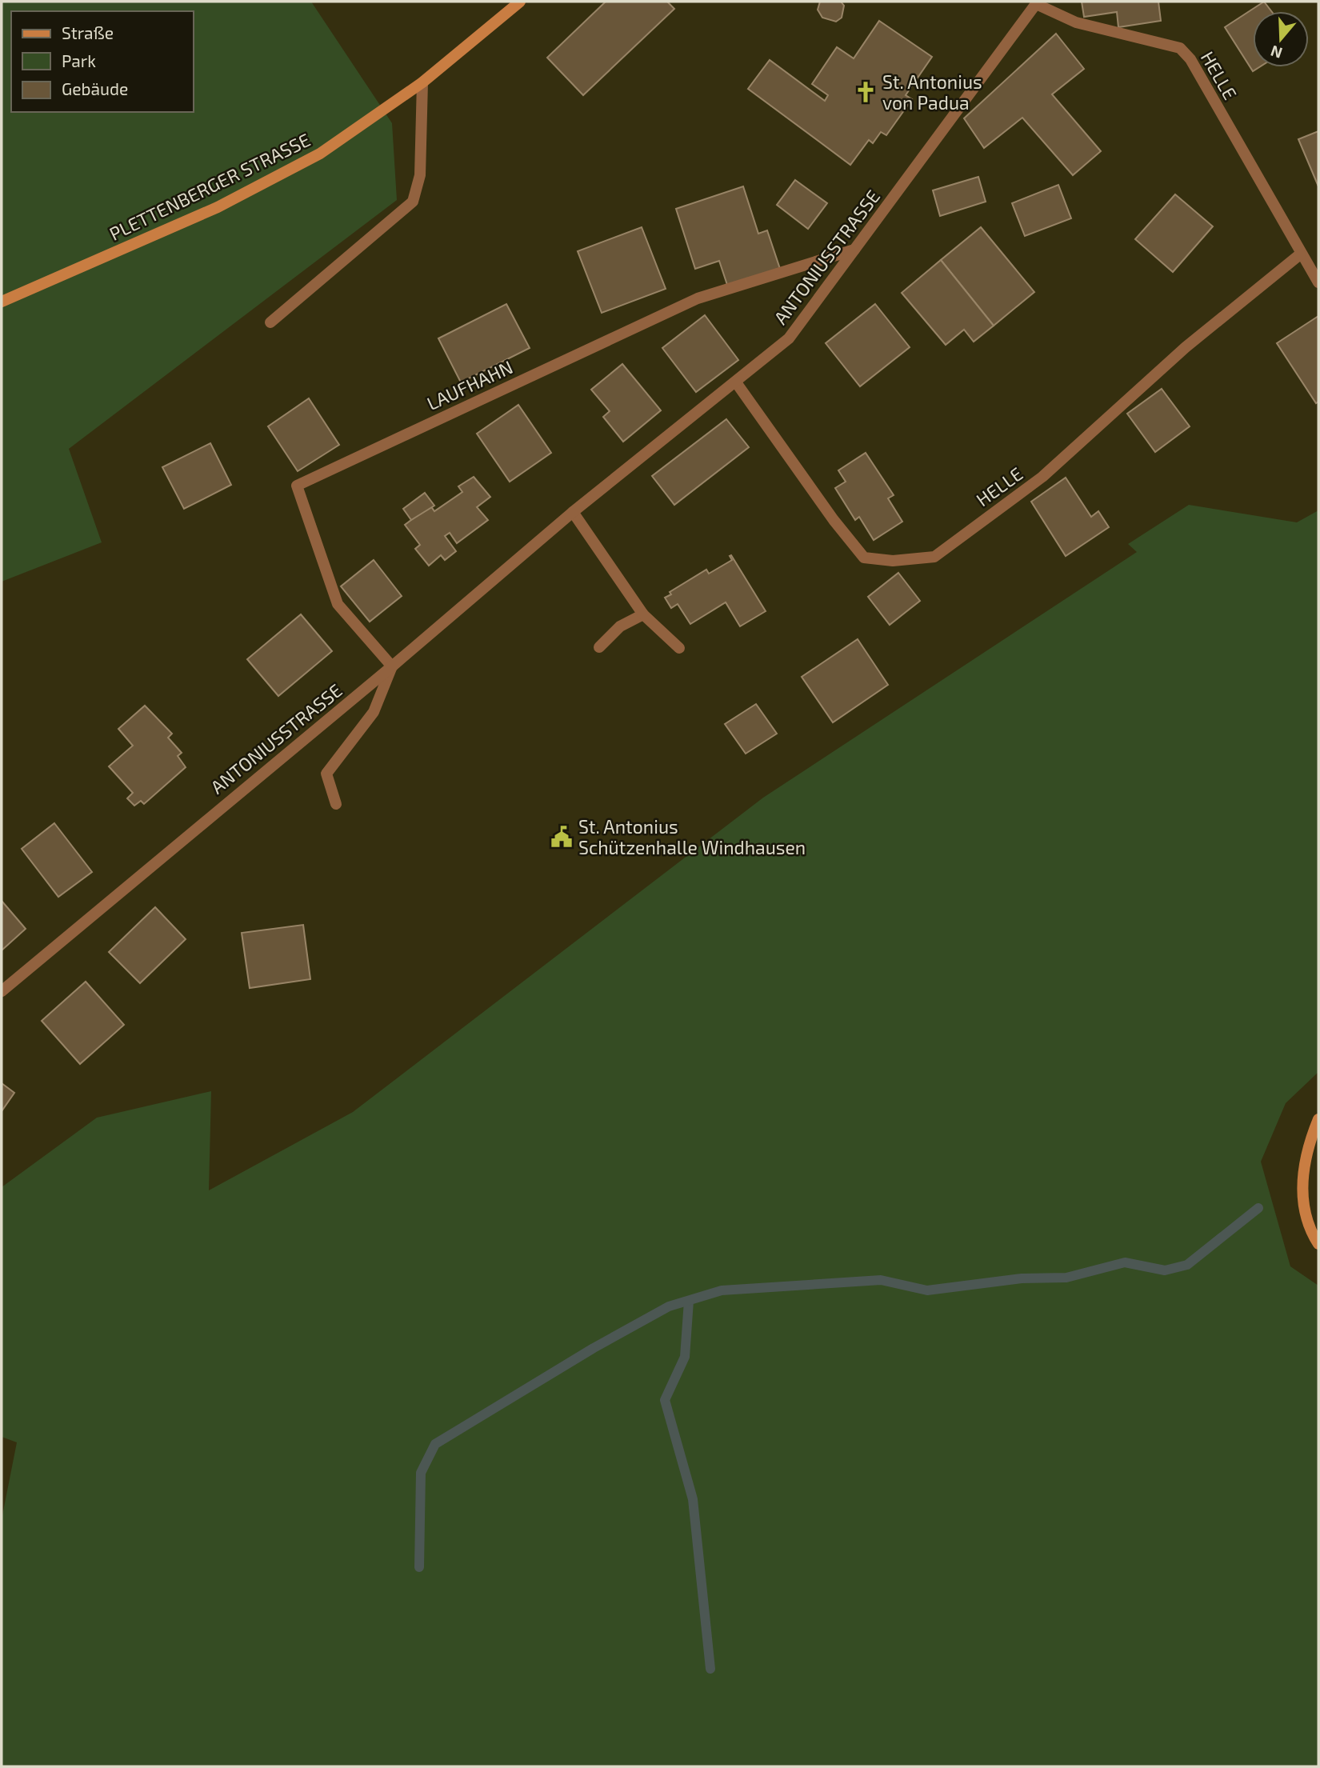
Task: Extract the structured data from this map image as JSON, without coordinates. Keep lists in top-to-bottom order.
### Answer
{
  "streets": {
    "main road": ["PLETTENBERGER STRASSE"],
    "street": ["HELLE", "ANTONIUSSTRASSE", "LAUFHAHN"]
  },
  "crossings": [
    ["HELLE", "ANTONIUSSTRASSE"],
    ["ANTONIUSSTRASSE", "LAUFHAHN"]
  ],
  "places": {
    "church": ["St. Antonius von Padua"],
    "public building": ["St. Antonius Schützenhalle Windhausen"]
  },
  "legend": ["Straße", "Park", "Gebäude"],
  "north": "bottom"
}
